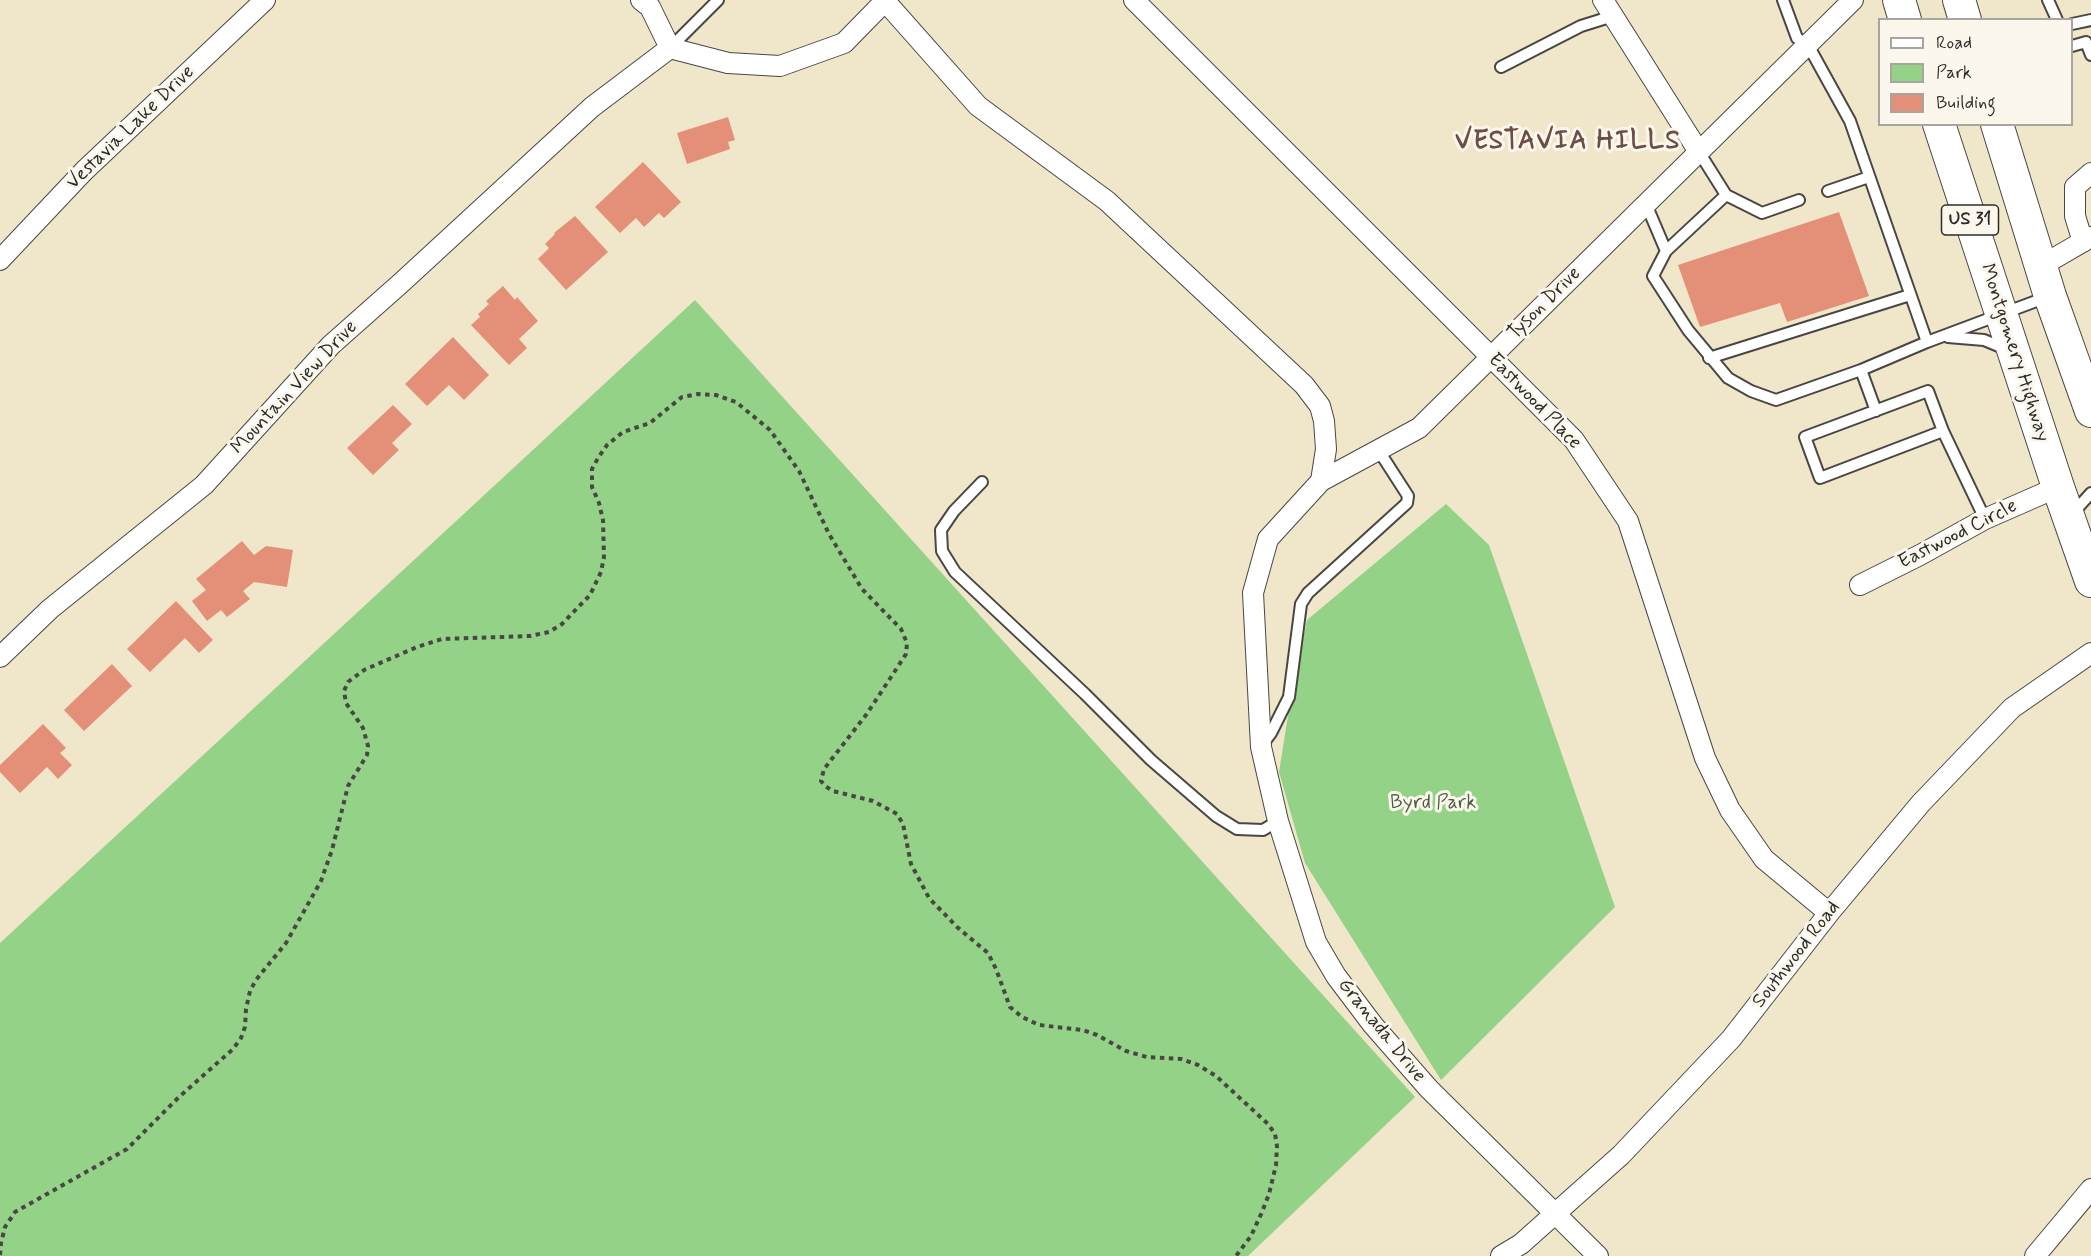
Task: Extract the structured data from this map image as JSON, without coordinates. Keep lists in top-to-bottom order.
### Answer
{
  "streets": {
    "main road": ["US 31", "Montgomery Highway"],
    "street": [
      "Vestavia Lake Drive",
      "Tyson Drive",
      "Mountain View Drive",
      "Eastwood Place",
      "Eastwood Circle",
      "Southwood Road",
      "Granada Drive"
    ]
  },
  "crossings": [
    ["Tyson Drive", "Eastwood Place"],
    ["Tyson Drive", "Granada Drive"],
    ["Montgomery Highway", "Eastwood Circle"],
    ["Eastwood Place", "Southwood Road"],
    ["Southwood Road", "Granada Drive"]
  ],
  "districts": ["VESTAVIA HILLS"],
  "parks": ["Byrd Park"],
  "legend": ["Road", "Park", "Building"]
}
